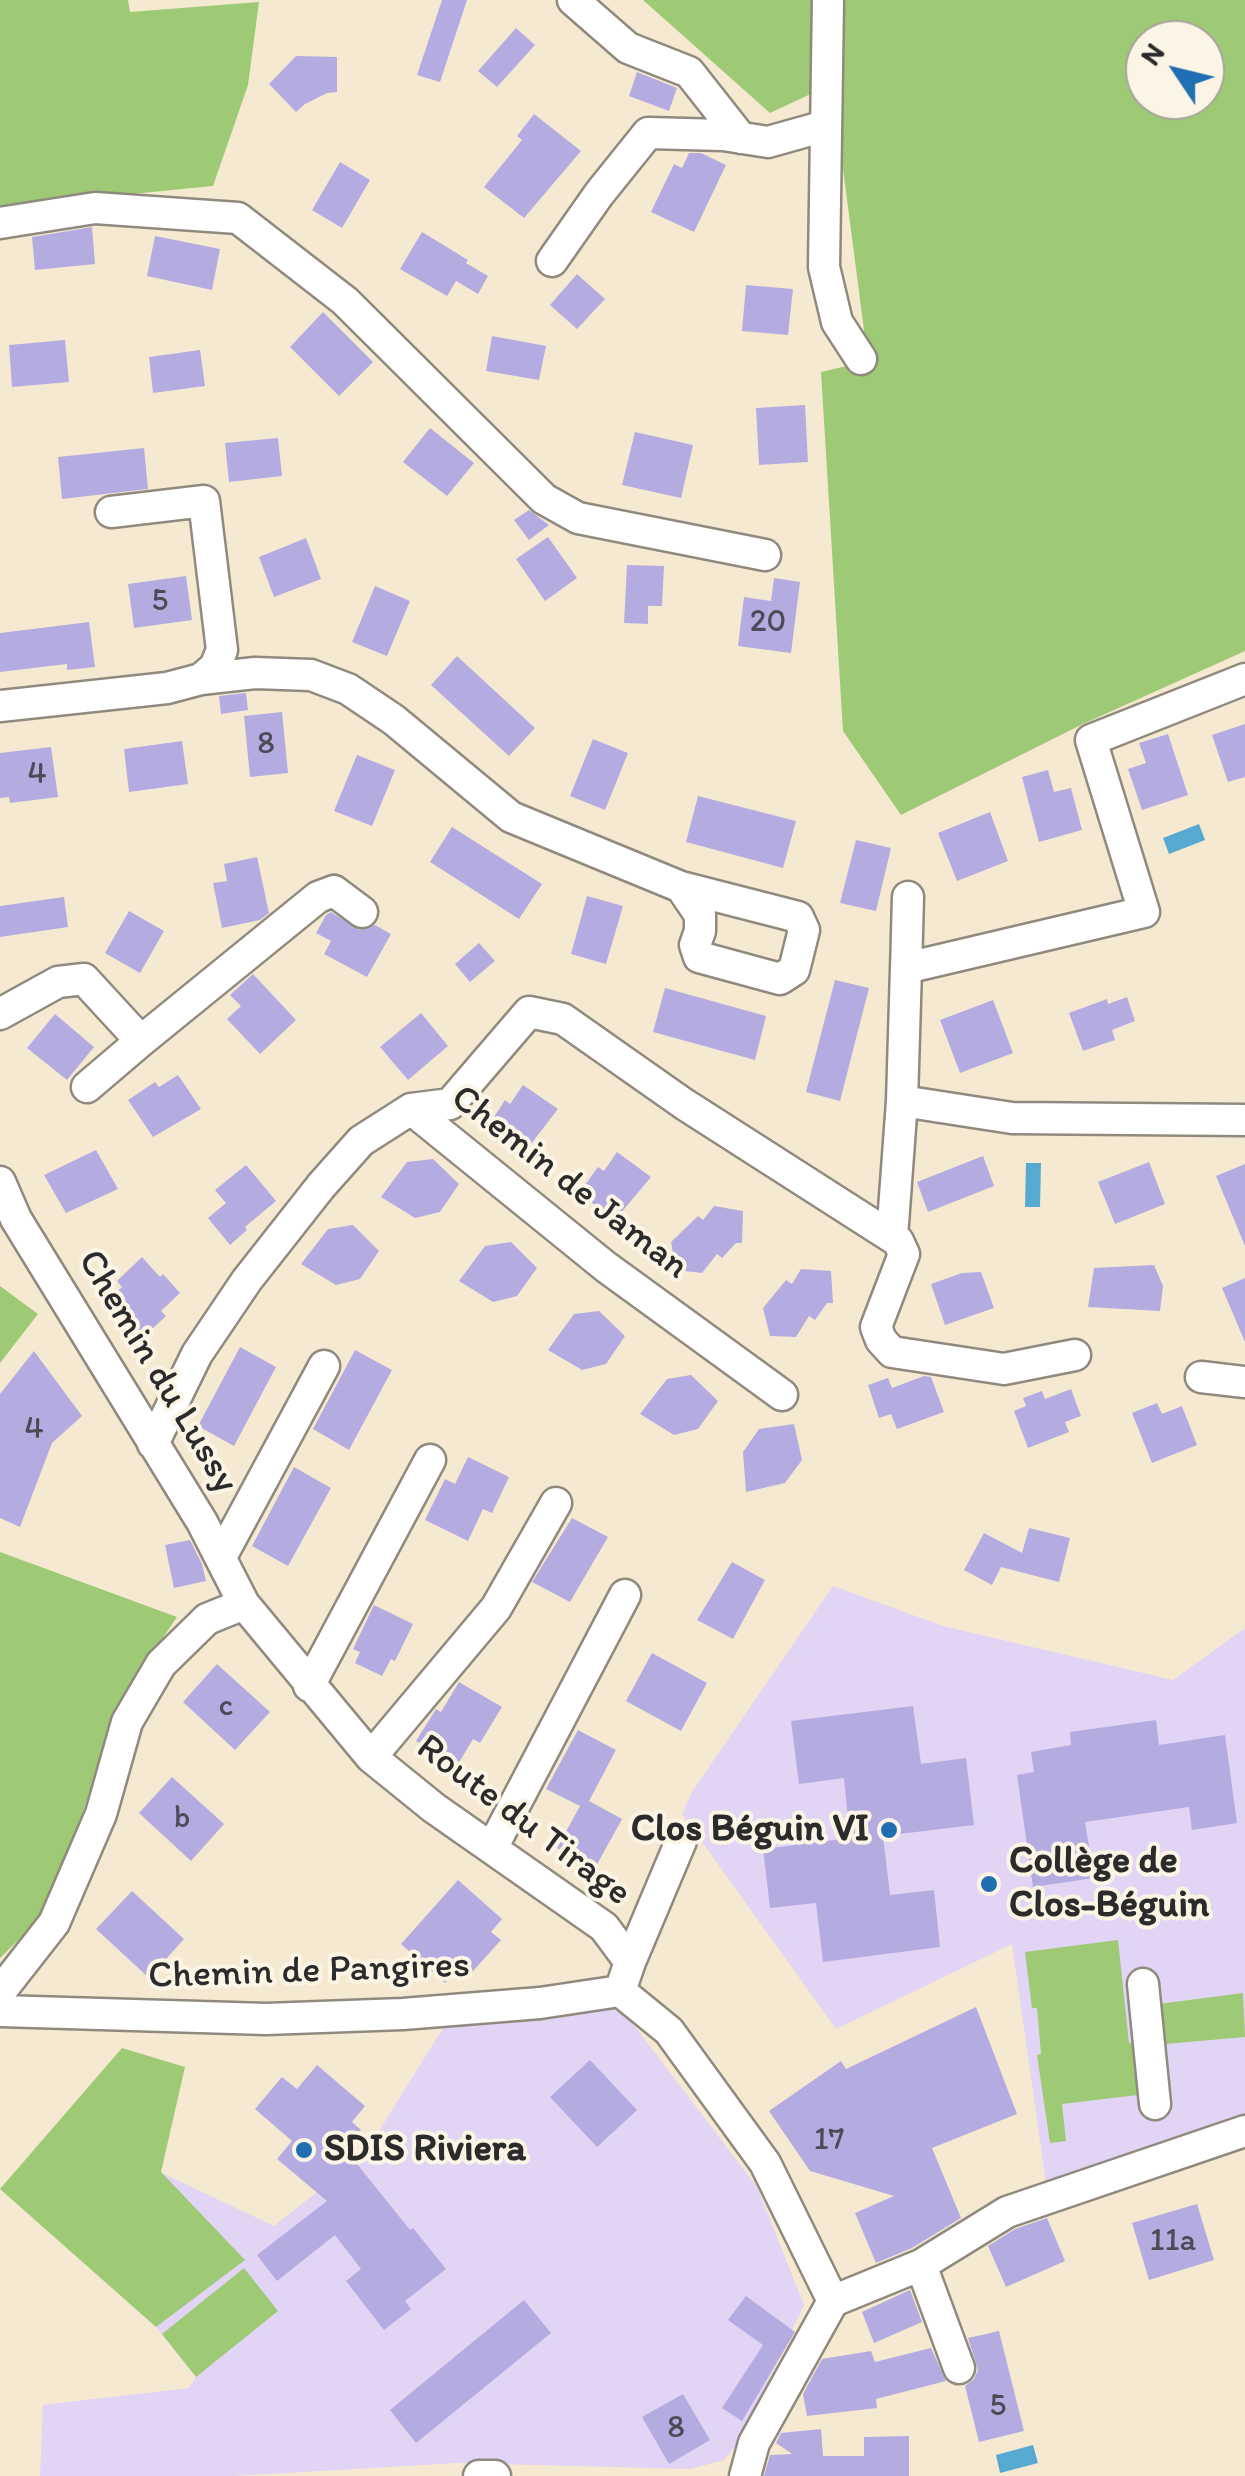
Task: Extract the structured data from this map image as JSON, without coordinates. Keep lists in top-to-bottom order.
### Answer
{
  "streets": {
    "street": [
      "Chemin de Jaman",
      "Chemin du Lussy",
      "Route du Tirage",
      "Chemin de Pangires"
    ]
  },
  "crossings": [
    ["Chemin de Jaman", "Chemin du Lussy"],
    ["Chemin du Lussy", "Route du Tirage"],
    ["Route du Tirage", "Chemin de Pangires"]
  ],
  "places": ["Clos Béguin VI", "Collège de Clos-Béguin", "SDIS Riviera"],
  "house_numbers": [
    "5",
    "20",
    "8",
    "4",
    "4",
    "c",
    "b",
    "17",
    "11a",
    "5",
    "8"
  ],
  "north": "top left"
}
